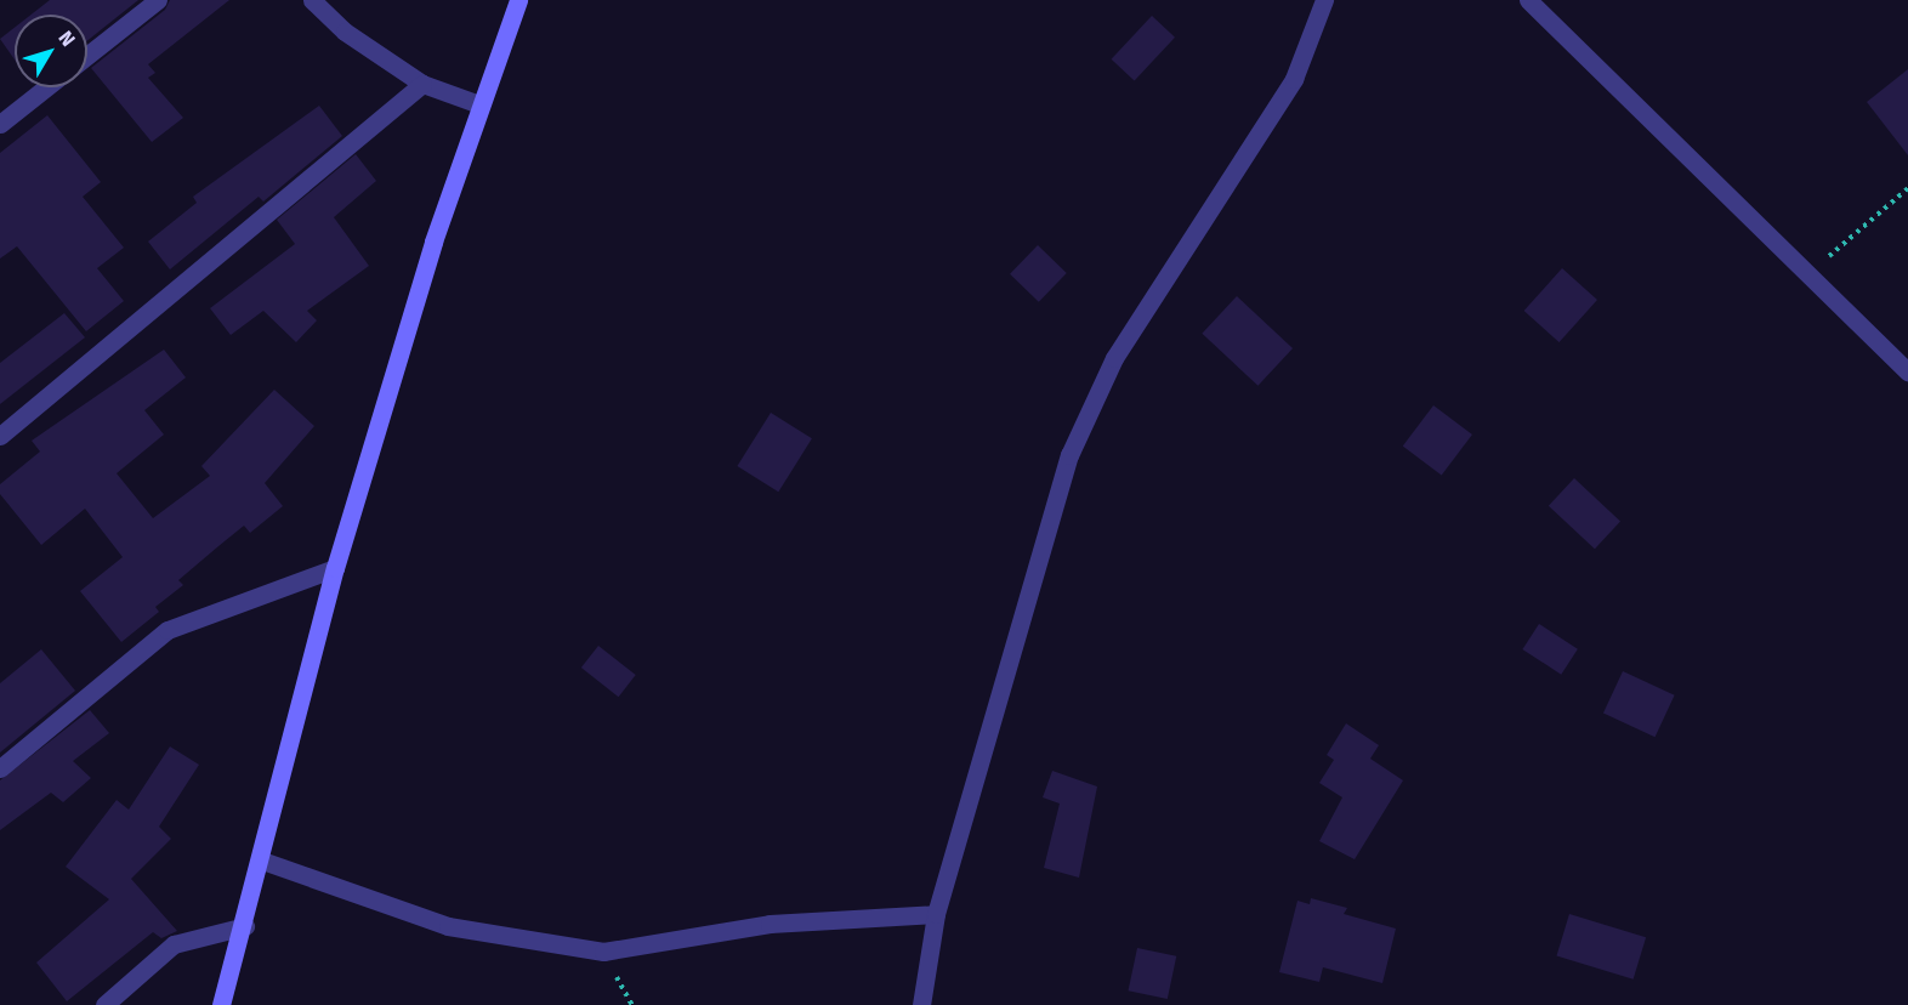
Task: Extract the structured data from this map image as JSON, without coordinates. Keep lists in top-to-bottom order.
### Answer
{
  "north": "top right"
}
